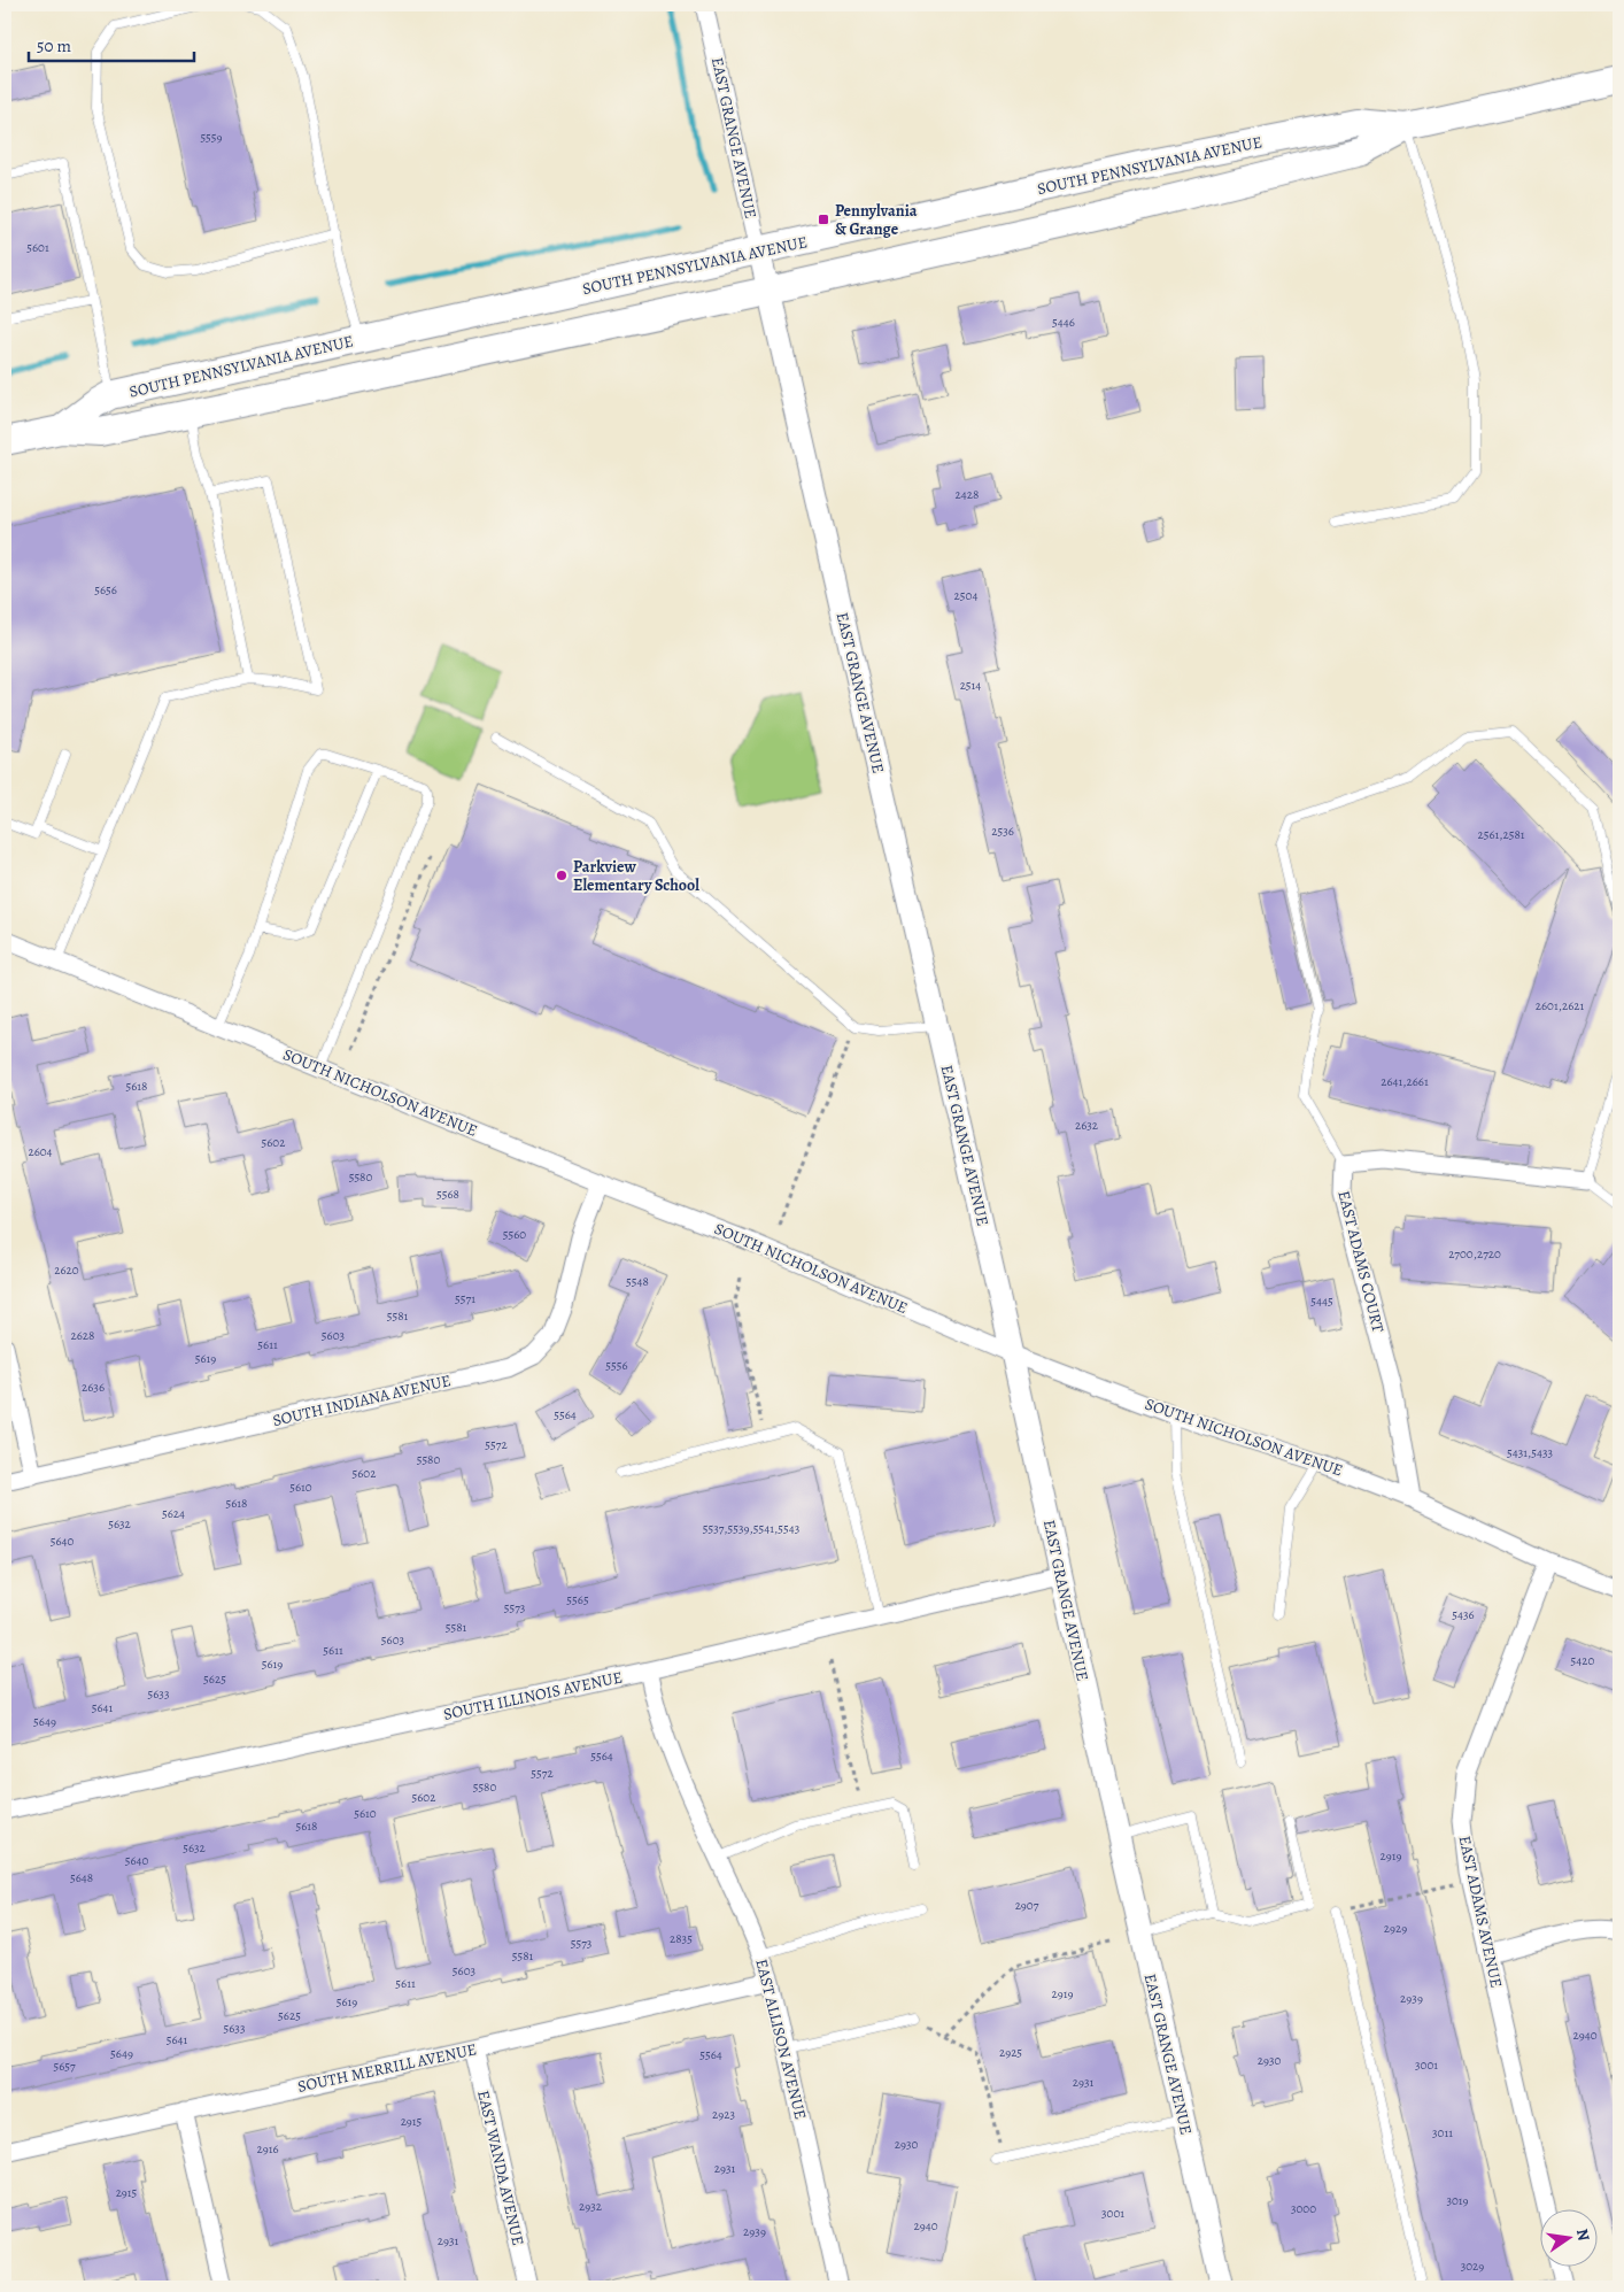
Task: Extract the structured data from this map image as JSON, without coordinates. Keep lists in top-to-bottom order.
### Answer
{
  "streets": {
    "main road": ["SOUTH PENNSYLVANIA AVENUE"],
    "street": [
      "EAST GRANGE AVENUE",
      "SOUTH NICHOLSON AVENUE",
      "EAST ADAMS COURT",
      "SOUTH INDIANA AVENUE",
      "SOUTH ILLINOIS AVENUE",
      "EAST ADAMS AVENUE",
      "EAST ALLISON AVENUE",
      "SOUTH MERRILL AVENUE",
      "EAST WANDA AVENUE"
    ]
  },
  "crossings": [
    ["EAST GRANGE AVENUE", "SOUTH PENNSYLVANIA AVENUE"],
    ["EAST GRANGE AVENUE", "SOUTH NICHOLSON AVENUE"],
    ["EAST GRANGE AVENUE", "SOUTH ILLINOIS AVENUE"],
    ["SOUTH NICHOLSON AVENUE", "EAST ADAMS COURT"],
    ["SOUTH NICHOLSON AVENUE", "SOUTH INDIANA AVENUE"],
    ["SOUTH NICHOLSON AVENUE", "EAST ADAMS AVENUE"],
    ["SOUTH ILLINOIS AVENUE", "EAST ALLISON AVENUE"],
    ["EAST ALLISON AVENUE", "SOUTH MERRILL AVENUE"],
    ["SOUTH MERRILL AVENUE", "EAST WANDA AVENUE"]
  ],
  "places": {
    "transit": ["Pennylvania & Grange"],
    "other": ["Parkview Elementary School"]
  },
  "house_numbers": [
    "5559",
    "5601",
    "5446",
    "2428",
    "5656",
    "2504",
    "2514",
    "2536",
    "2561,2581",
    "2601,2621",
    "2641,2661",
    "5618",
    "2632",
    "5602",
    "2604",
    "5580",
    "5568",
    "5560",
    "2700,2720",
    "2620",
    "5548",
    "5571",
    "5445",
    "5581",
    "2628",
    "5603",
    "5611",
    "5619",
    "5556",
    "2636",
    "5564",
    "5572",
    "5431,5433",
    "5580",
    "5602",
    "5610",
    "5618",
    "5624",
    "5632",
    "5537,5539,5541,5543",
    "5640",
    "5565",
    "5573",
    "5436",
    "5581",
    "5603",
    "5611",
    "5420",
    "5619",
    "5625",
    "5633",
    "5641",
    "5649",
    "5564",
    "5572",
    "5580",
    "5602",
    "5610",
    "5618",
    "5632",
    "2919",
    "5640",
    "5648",
    "2907",
    "2929",
    "2835",
    "5573",
    "5581",
    "5603",
    "5611",
    "2919",
    "2939",
    "5619",
    "5625",
    "5633",
    "2940",
    "5641",
    "2925",
    "5649",
    "5564",
    "2930",
    "3001",
    "5657",
    "2931",
    "2923",
    "2915",
    "3011",
    "2930",
    "2916",
    "2931",
    "2915",
    "3019",
    "2932",
    "3000",
    "3001",
    "2940",
    "2939",
    "2931",
    "3029"
  ],
  "scale_bar": "50 m",
  "north": "right"
}
